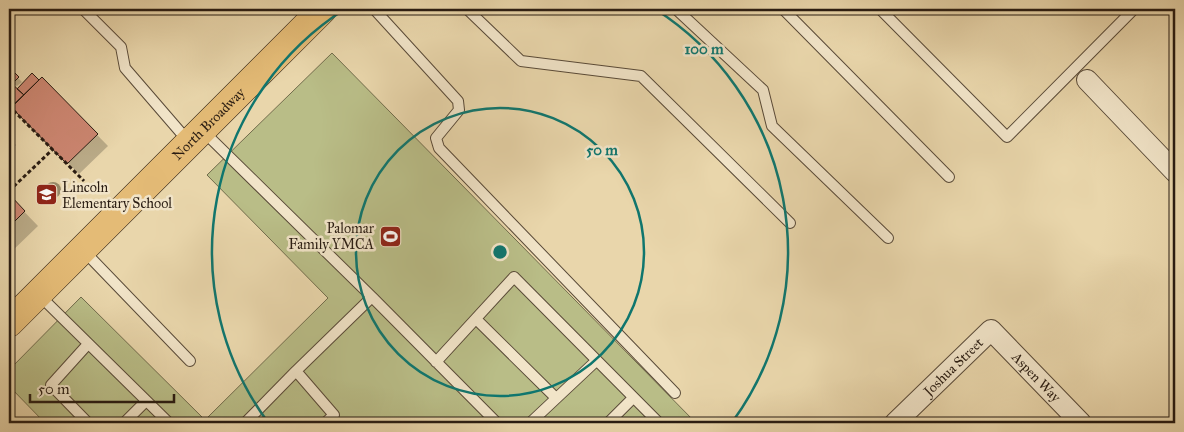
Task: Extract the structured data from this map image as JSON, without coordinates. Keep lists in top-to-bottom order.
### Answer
{
  "streets": {
    "main road": ["North Broadway"],
    "street": ["Joshua Street", "Aspen Way"]
  },
  "crossings": [
    ["Joshua Street", "Aspen Way"]
  ],
  "places": {
    "school or university": ["Lincoln Elementary School"],
    "sports": ["Palomar Family YMCA"]
  },
  "scale_bar": "50 m",
  "rings": ["100 m", "50 m"]
}
